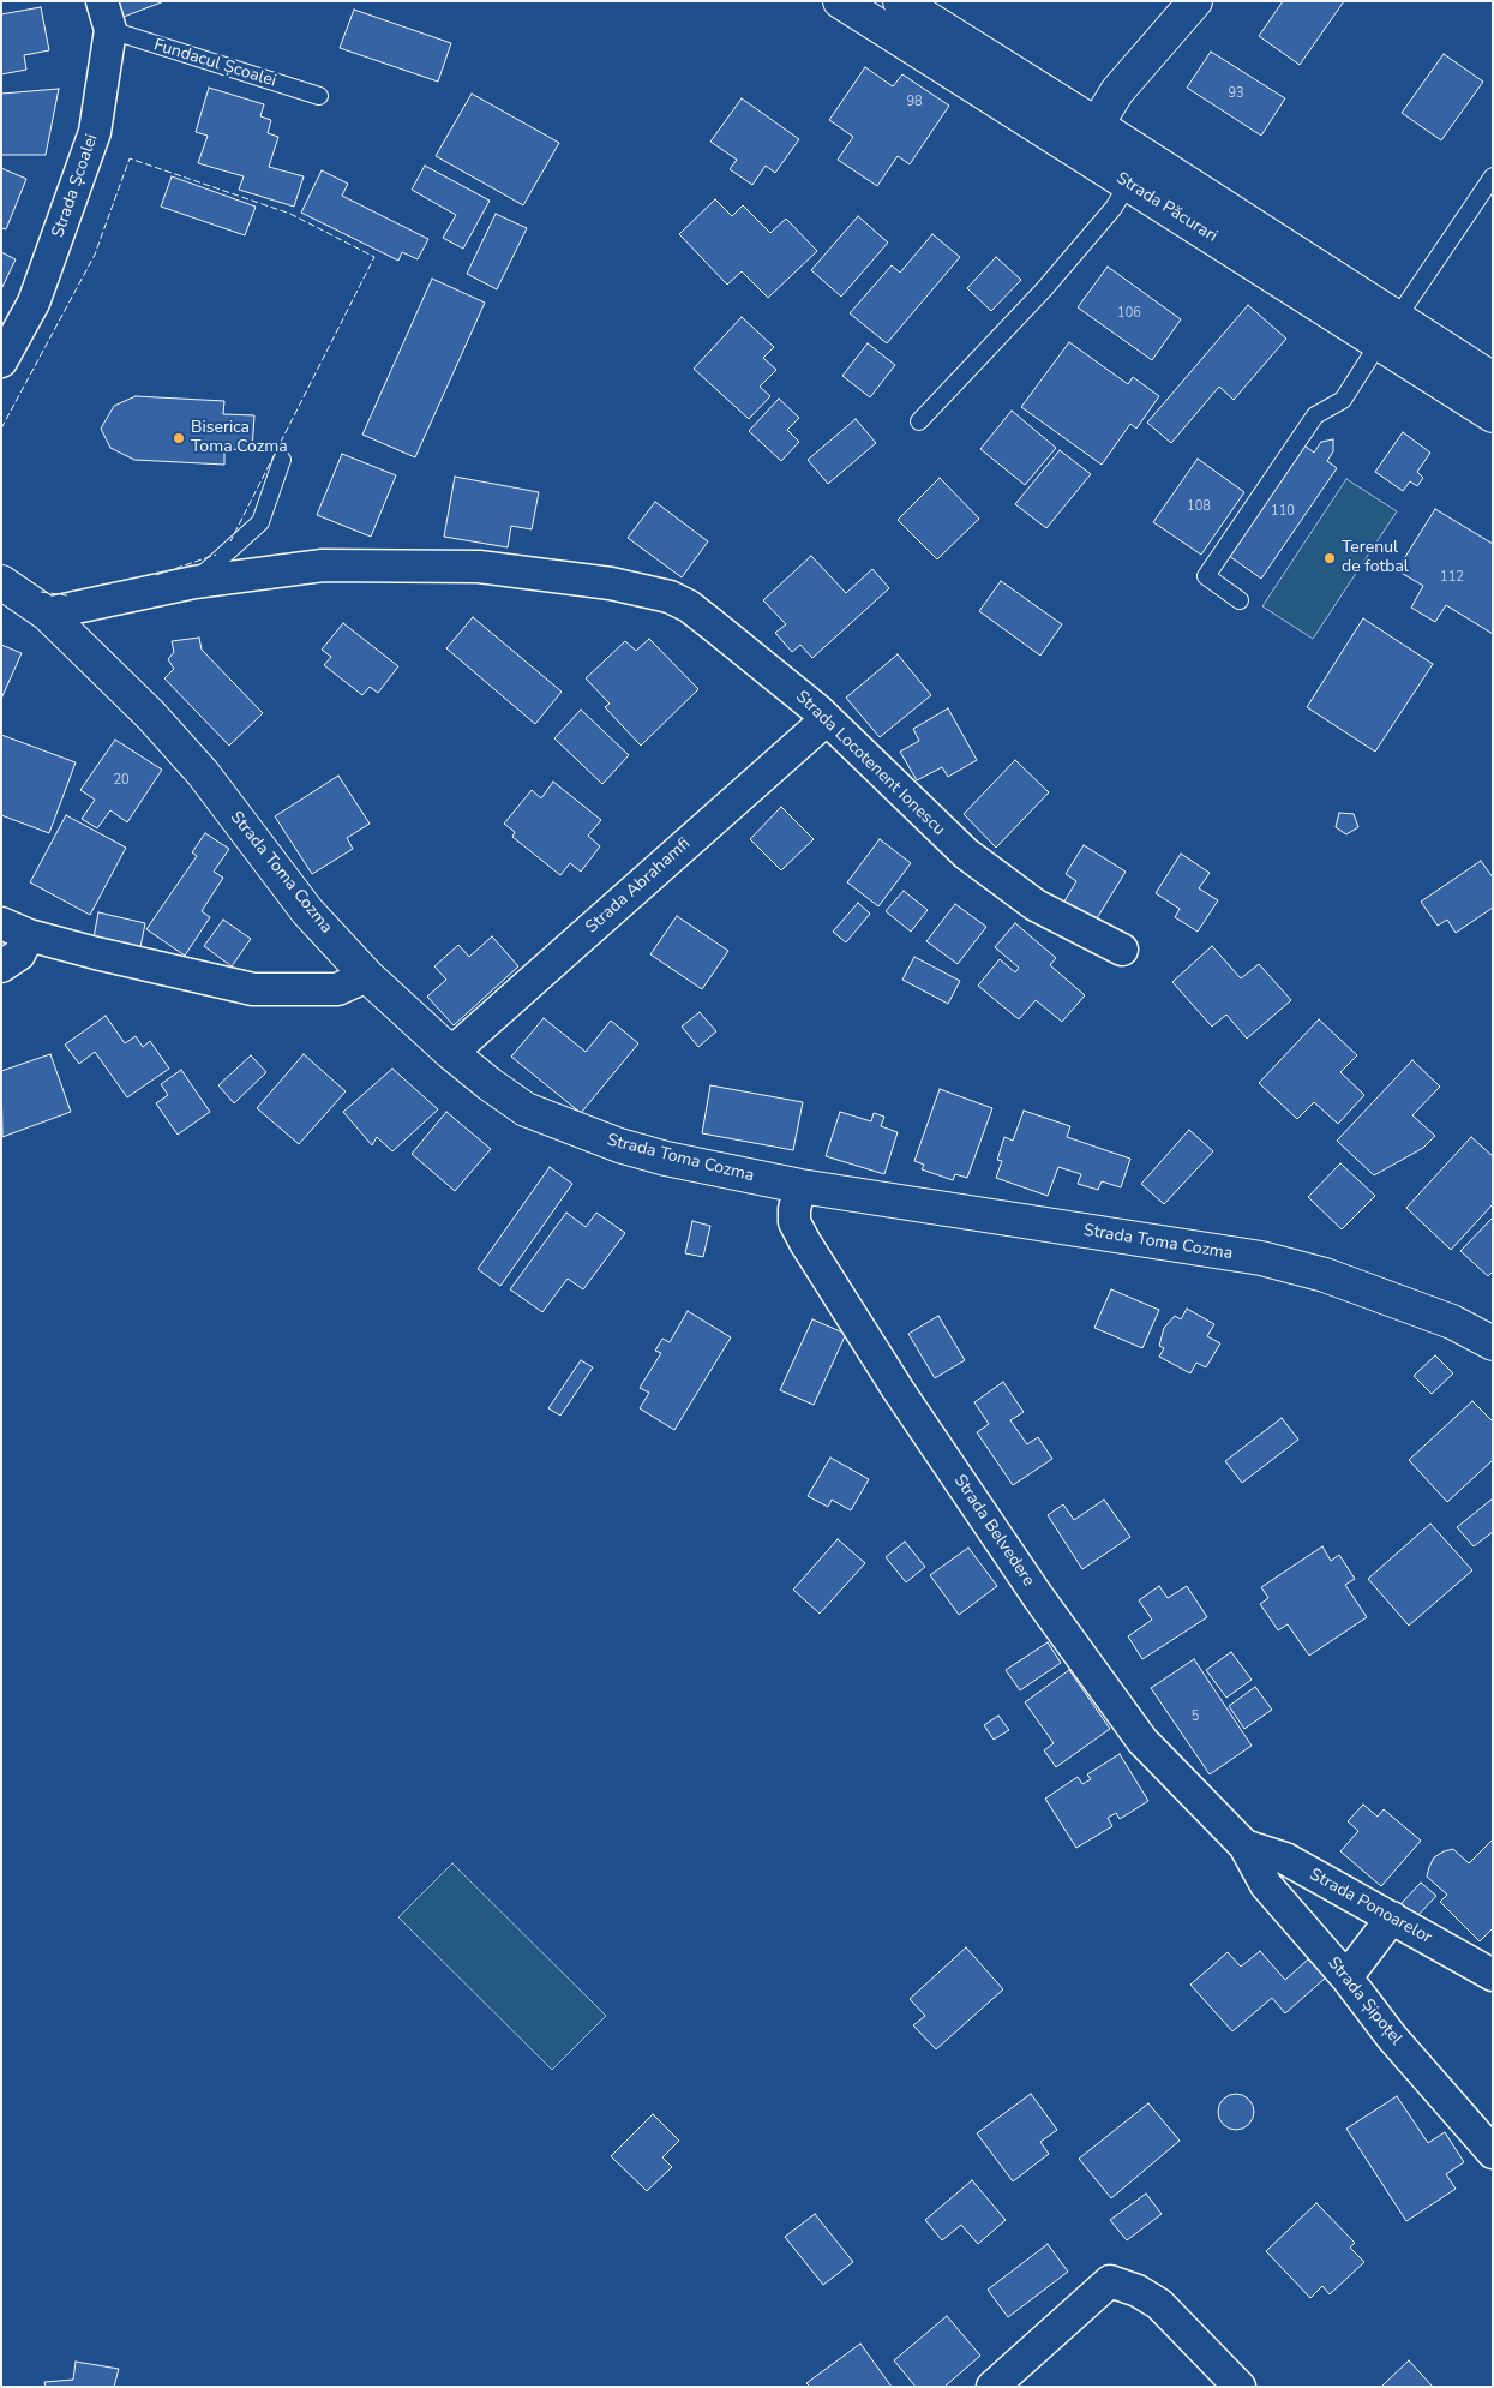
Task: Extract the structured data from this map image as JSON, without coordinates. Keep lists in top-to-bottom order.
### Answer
{
  "streets": {
    "street": [
      "Strada Școalei",
      "Strada Păcurari",
      "Strada Locotenent Ionescu",
      "Strada Toma Cozma",
      "Strada Abrahamfi",
      "Strada Belvedere",
      "Strada Ponoarelor",
      "Strada Șipoțel"
    ],
    "lane": ["Fundacul Școalei"]
  },
  "crossings": [
    ["Fundacul Școalei", "Strada Școalei"],
    ["Strada Locotenent Ionescu", "Strada Toma Cozma"],
    ["Strada Locotenent Ionescu", "Strada Abrahamfi"],
    ["Strada Toma Cozma", "Strada Abrahamfi"],
    ["Strada Toma Cozma", "Strada Belvedere"],
    ["Strada Belvedere", "Strada Ponoarelor"],
    ["Strada Belvedere", "Strada Șipoțel"],
    ["Strada Ponoarelor", "Strada Șipoțel"]
  ],
  "places": ["Biserica Toma Cozma", "Terenul de fotbal"],
  "house_numbers": [
    "93",
    "98",
    "106",
    "108",
    "110",
    "112",
    "20",
    "5"
  ]
}
